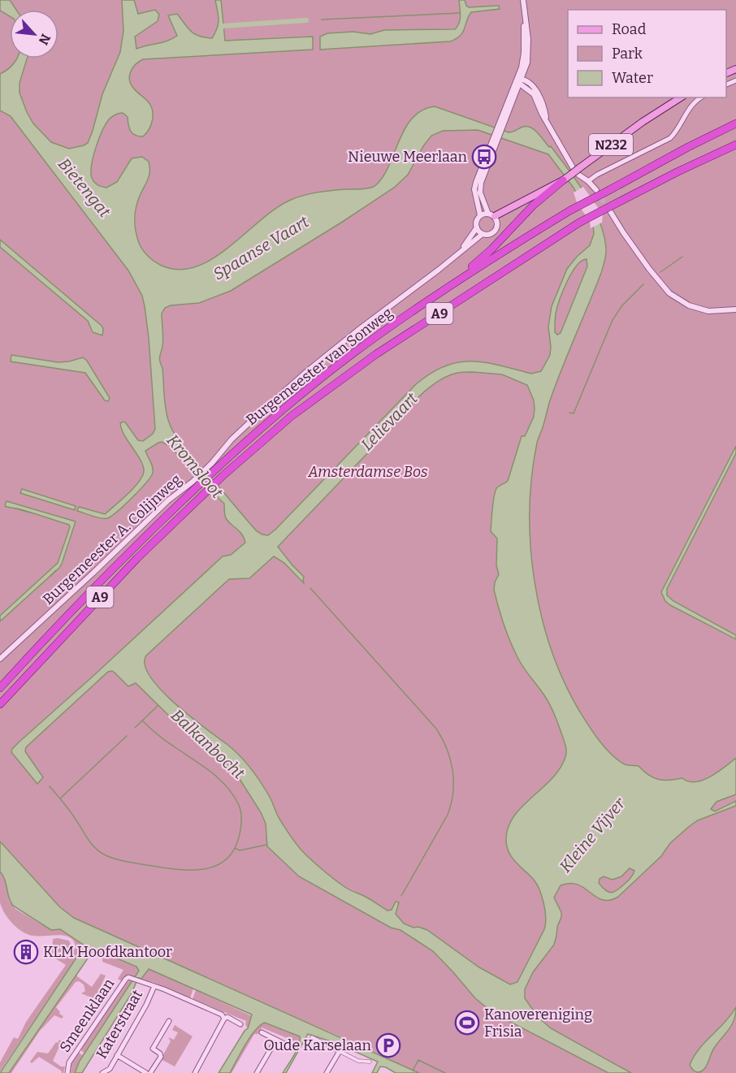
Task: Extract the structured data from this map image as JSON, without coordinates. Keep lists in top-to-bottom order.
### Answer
{
  "streets": {
    "highway": ["A9", "Burgemeester van Sonweg"],
    "main road": ["N232"],
    "street": ["Burgemeester A. Colijnweg", "Smeenklaan", "Katerstraat"]
  },
  "crossings": [
    ["N232", "A9"],
    ["N232", "Burgemeester A. Colijnweg"],
    ["A9", "Burgemeester van Sonweg"],
    ["Burgemeester van Sonweg", "Burgemeester A. Colijnweg"],
    ["Smeenklaan", "Katerstraat"]
  ],
  "water": [
    "Bietengat",
    "Spaanse Vaart",
    "Lelievaart",
    "Kromsloot",
    "Balkanbocht",
    "Kleine Vijver"
  ],
  "parks": ["Amsterdamse Bos"],
  "places": {
    "bus stop": ["Nieuwe Meerlaan"],
    "building": ["KLM Hoofdkantoor"],
    "sports": ["Kanovereniging Frisia"],
    "parking": ["Oude Karselaan"]
  },
  "legend": ["Road", "Park", "Water"],
  "north": "bottom right"
}
